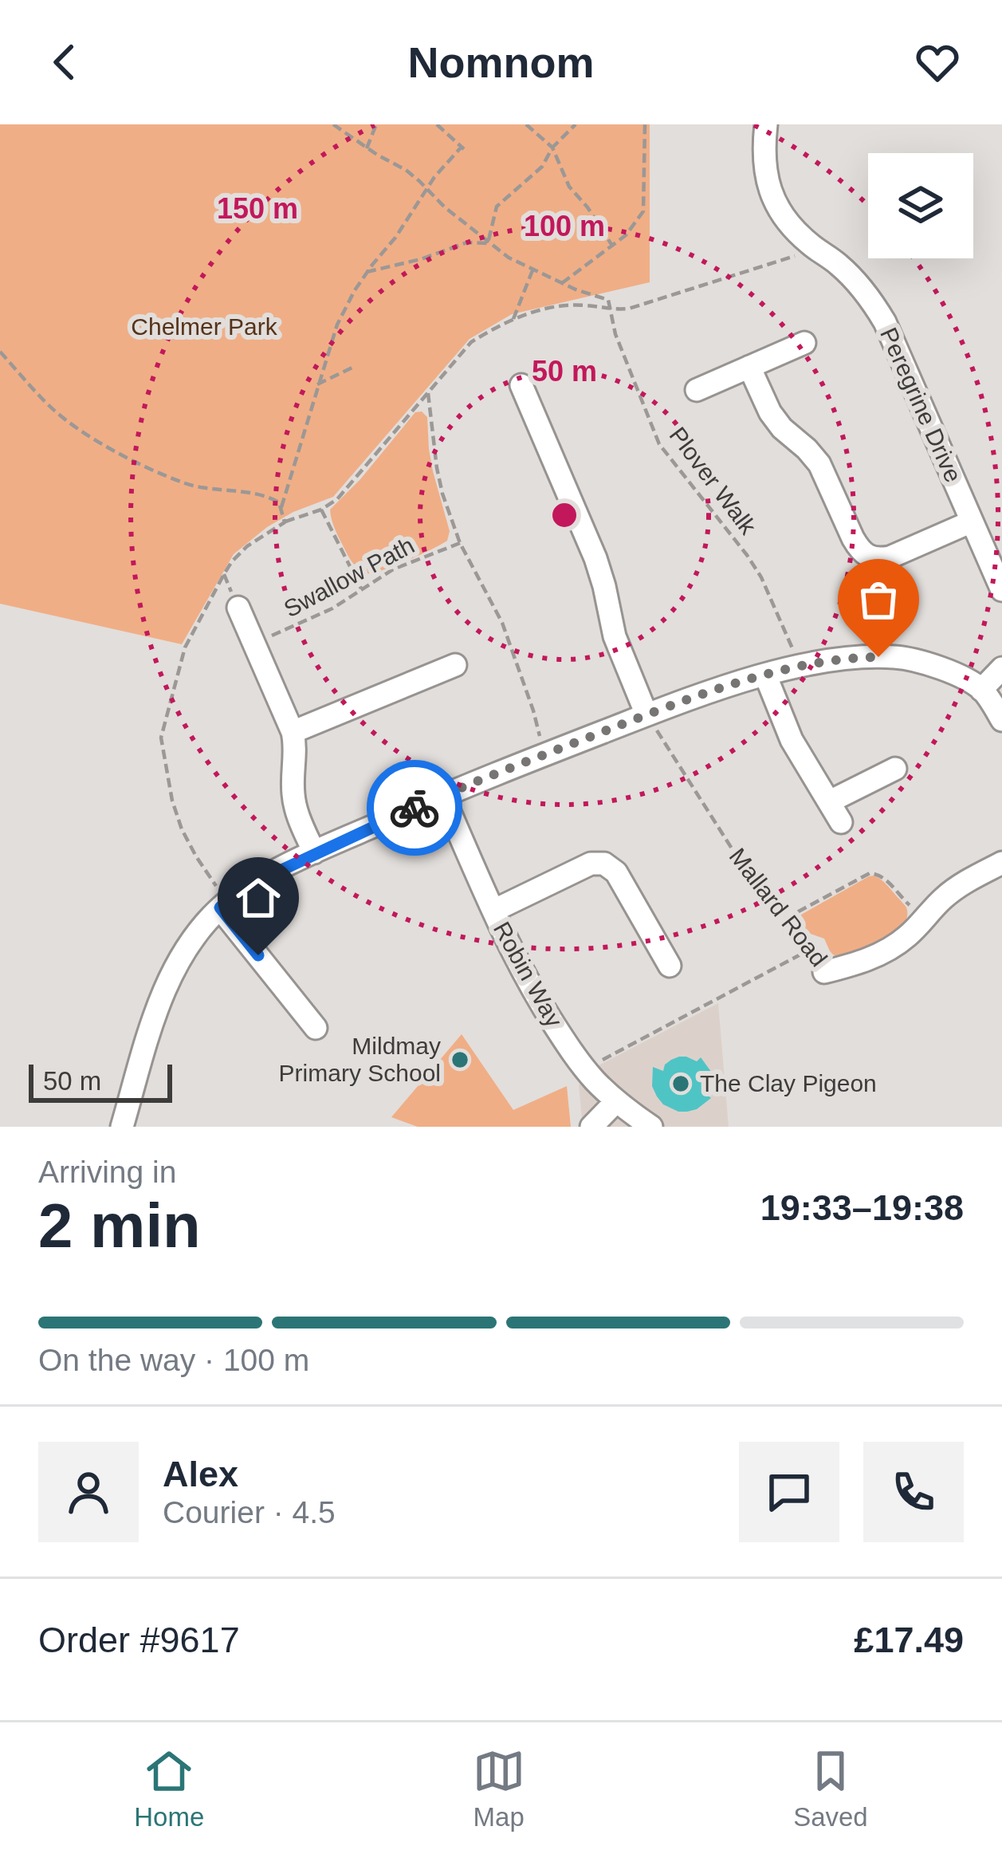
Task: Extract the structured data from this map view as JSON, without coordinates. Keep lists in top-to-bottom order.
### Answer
{
  "streets": {
    "street": ["Peregrine Drive", "Mallard Road", "Robin Way"],
    "path": ["Plover Walk", "Swallow Path"]
  },
  "parks": ["Chelmer Park"],
  "places": ["Mildmay Primary School", "The Clay Pigeon"],
  "scale_bar": "50 m",
  "page": {
    "header": "Nomnom",
    "scale": "50 m",
    "heading": ["2 min", "Arriving in", "19:33–19:38"],
    "panel": [
      "Alex",
      "Courier · 4.5",
      "Order #9617",
      "£17.49"
    ],
    "bar": "On the way · 100 m",
    "tabs": ["Home", "Map", "Saved"]
  },
  "rings": ["150 m", "100 m", "50 m"]
}
